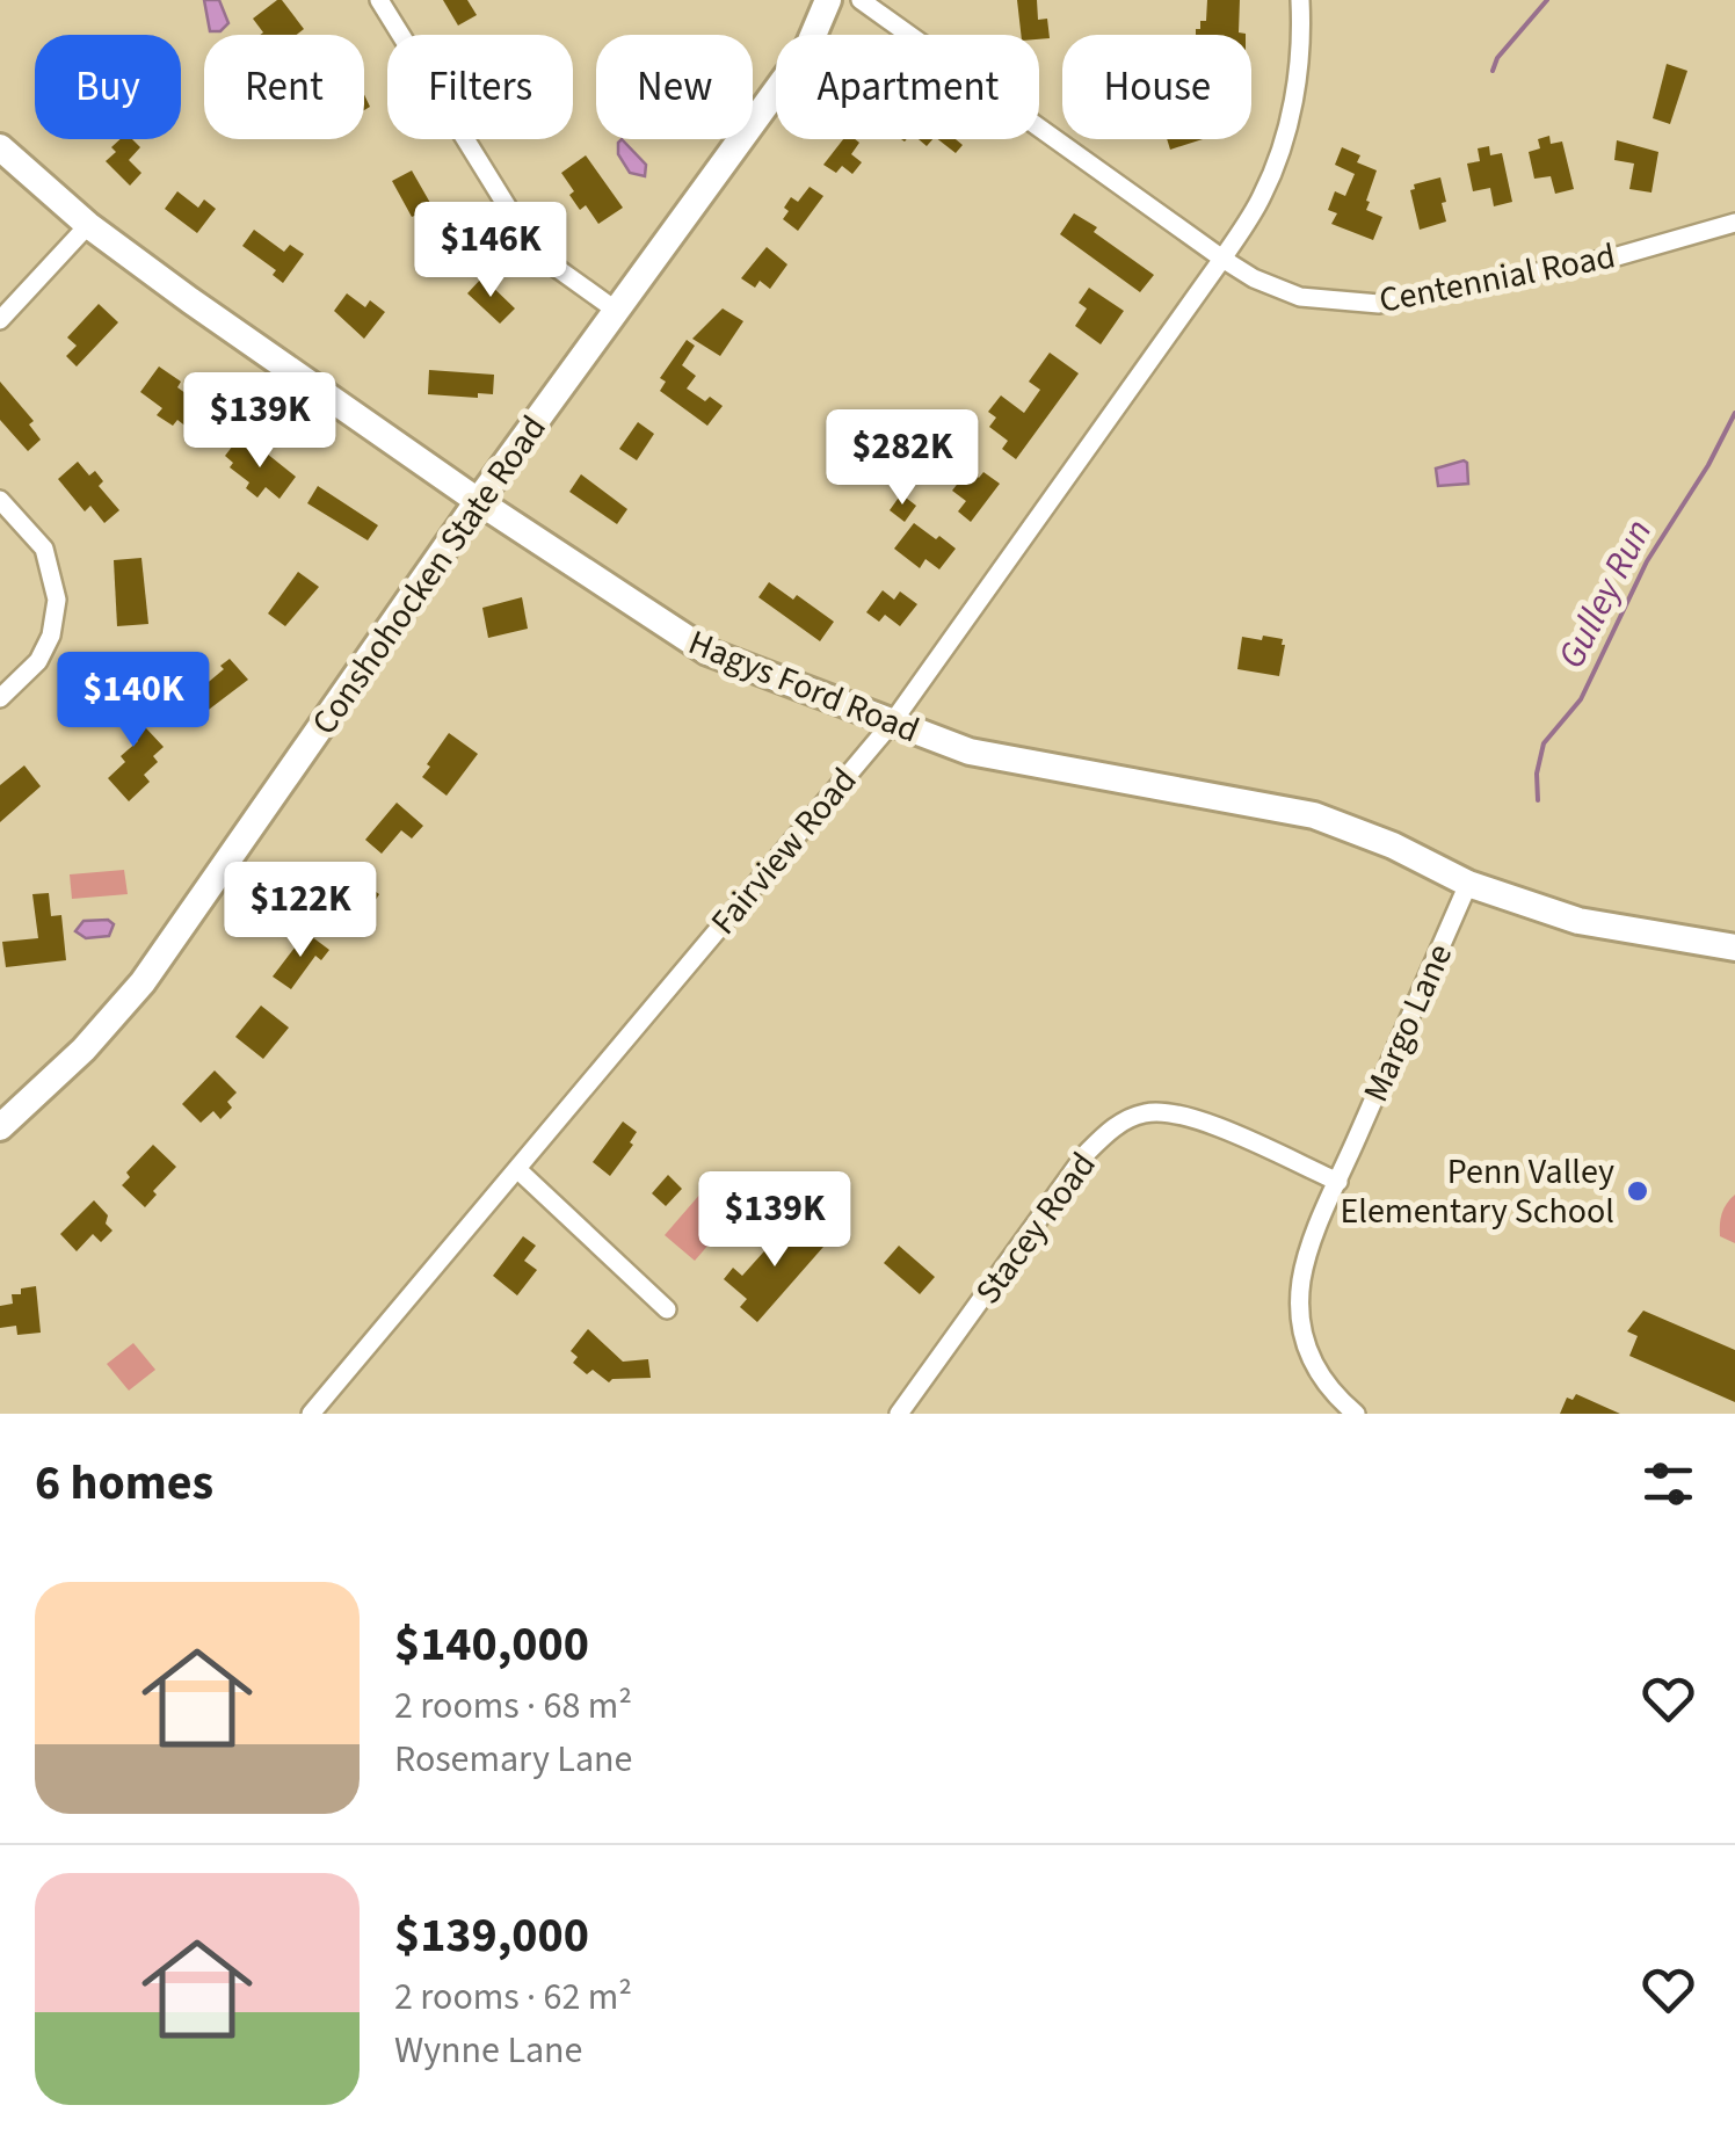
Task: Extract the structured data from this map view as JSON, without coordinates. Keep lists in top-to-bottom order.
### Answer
{
  "streets": {
    "street": [
      "Centennial Road",
      "Conshohocken State Road",
      "Hagys Ford Road",
      "Fairview Road",
      "Margo Lane",
      "Stacey Road"
    ]
  },
  "crossings": [
    ["Centennial Road", "Fairview Road"],
    ["Conshohocken State Road", "Hagys Ford Road"],
    ["Hagys Ford Road", "Fairview Road"],
    ["Hagys Ford Road", "Margo Lane"],
    ["Margo Lane", "Stacey Road"]
  ],
  "water": ["Gulley Run"],
  "places": ["Penn Valley Elementary School"],
  "page": {
    "chip": [
      "Buy",
      "Rent",
      "Filters",
      "New",
      "Apartment",
      "House"
    ],
    "price": [
      "$146K",
      "$139K",
      "$282K",
      "$140K",
      "$122K",
      "$139K"
    ],
    "heading": "6 homes",
    "list": [
      {
        "name": "$140,000",
        "note": "2 rooms · 68 m² · Rosemary Lane"
      },
      {
        "name": "$139,000",
        "note": "2 rooms · 62 m² · Wynne Lane"
      }
    ]
  }
}
